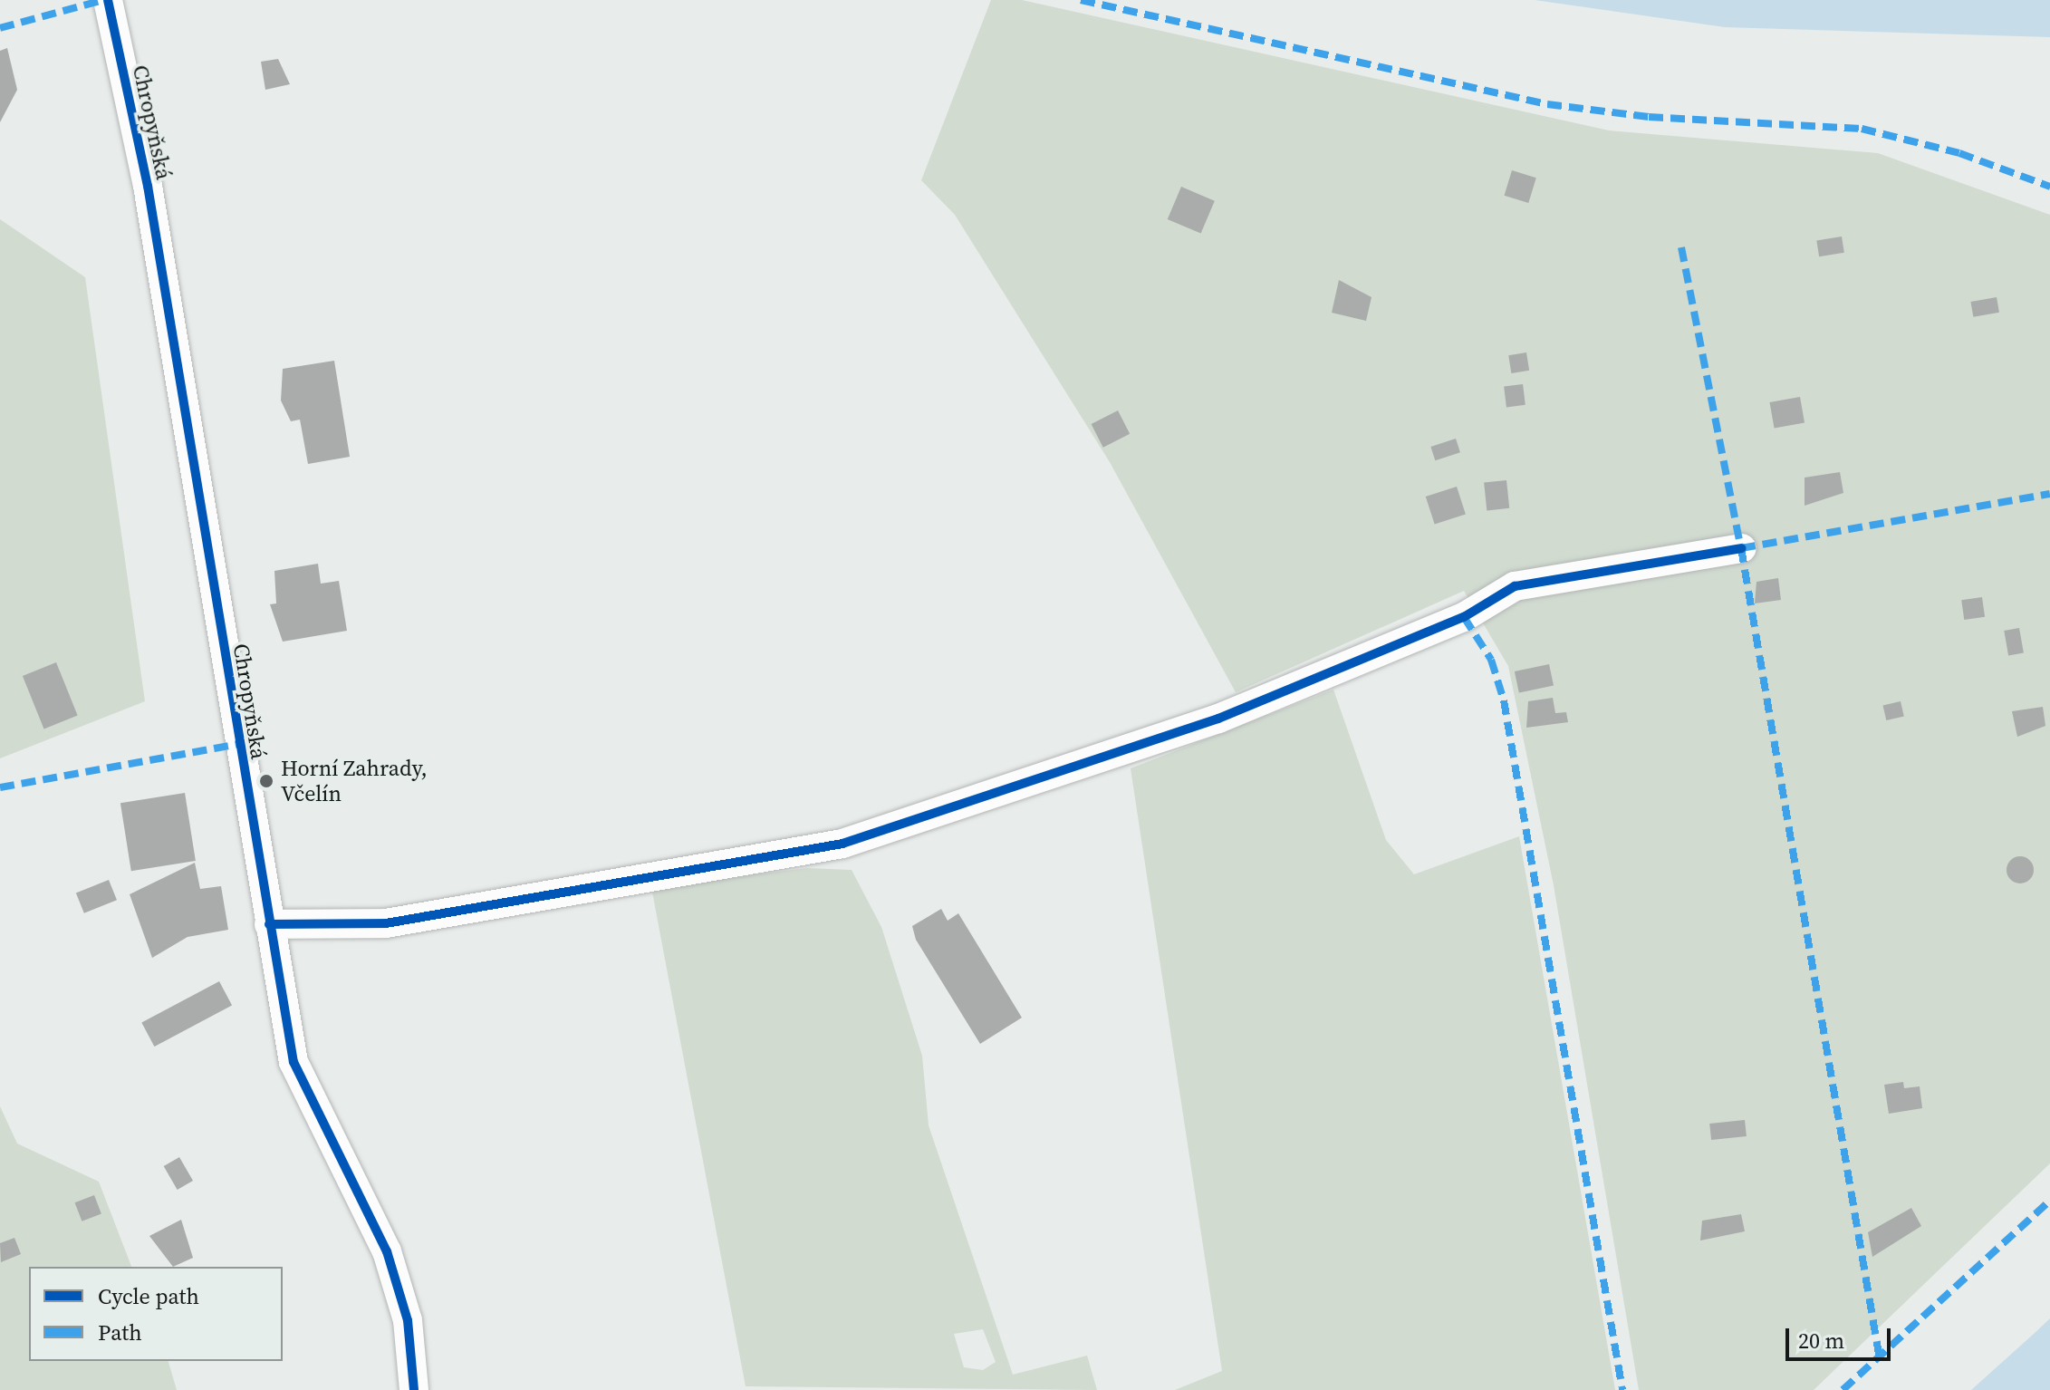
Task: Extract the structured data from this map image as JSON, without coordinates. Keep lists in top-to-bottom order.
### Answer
{
  "streets": {
    "street": ["Chropyňská"]
  },
  "places": ["Horní Zahrady, Včelín"],
  "legend": ["Cycle path", "Path"],
  "scale_bar": "20 m"
}
